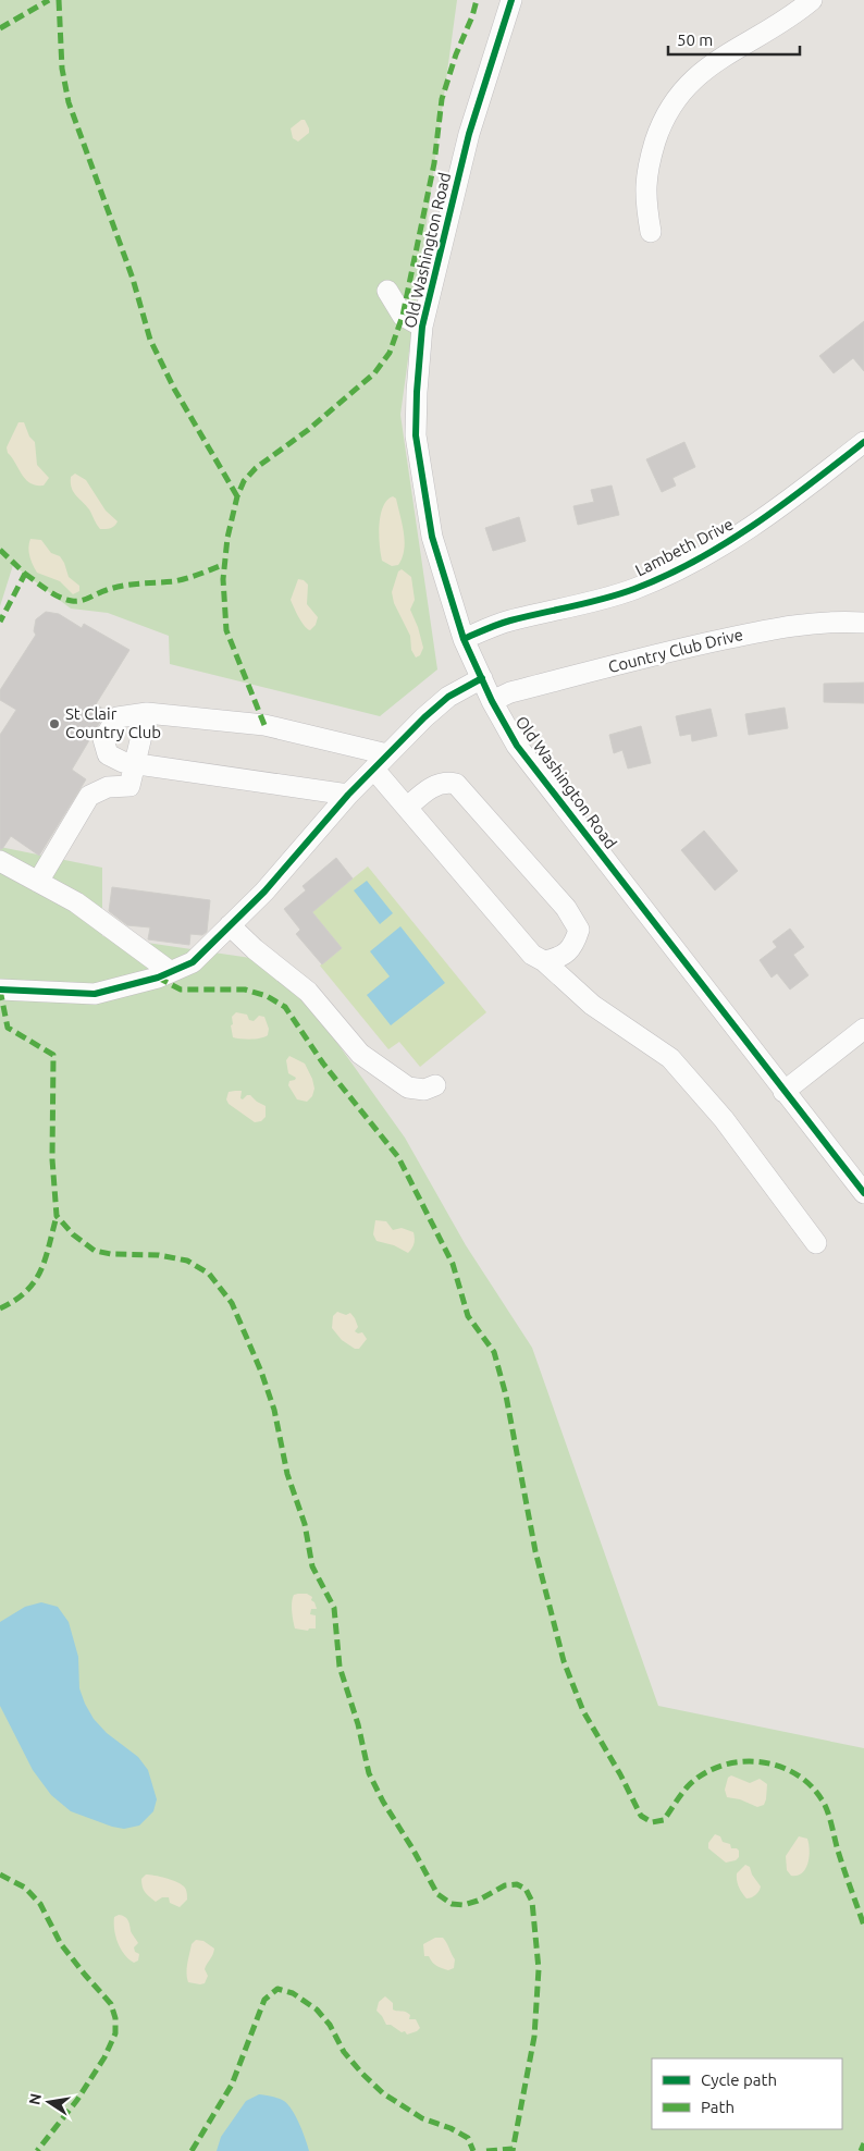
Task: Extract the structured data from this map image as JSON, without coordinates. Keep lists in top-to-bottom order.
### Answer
{
  "streets": {
    "street": ["Old Washington Road", "Lambeth Drive", "Country Club Drive"]
  },
  "crossings": [
    ["Old Washington Road", "Lambeth Drive"],
    ["Old Washington Road", "Country Club Drive"]
  ],
  "places": ["St Clair Country Club"],
  "legend": ["Cycle path", "Path"],
  "scale_bar": "50 m",
  "north": "left"
}
